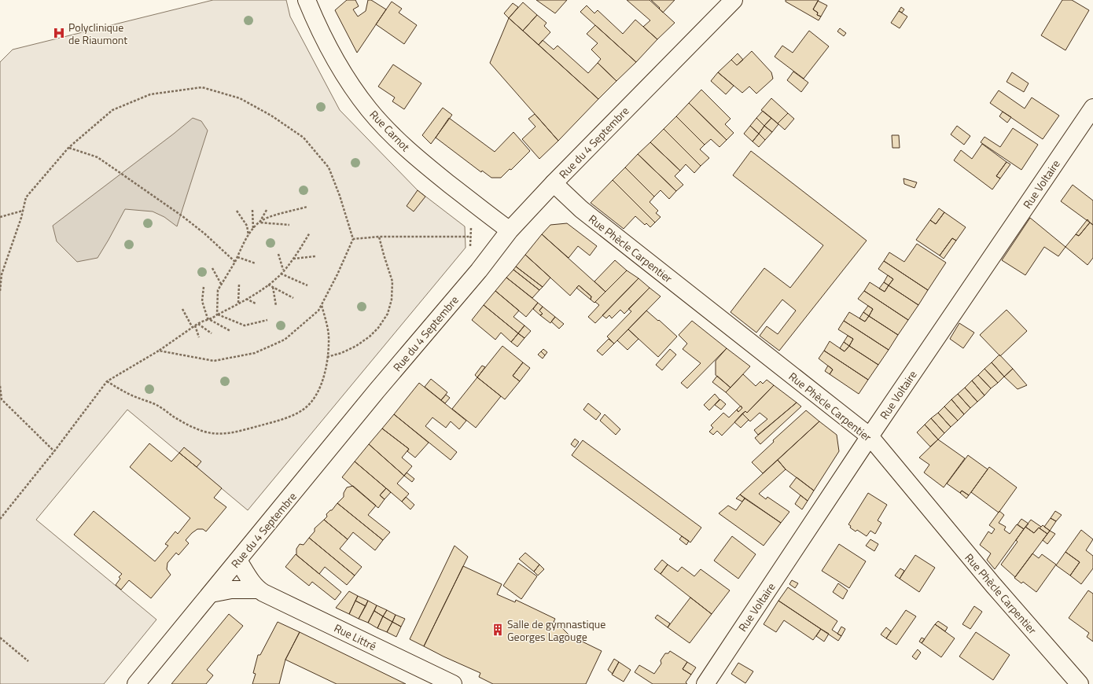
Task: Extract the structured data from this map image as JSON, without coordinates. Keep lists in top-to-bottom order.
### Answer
{
  "streets": {
    "street": [
      "Rue Carnot",
      "Rue du 4 Septembre",
      "Rue Voltaire",
      "Rue Phècle Carpentier",
      "Rue Littré"
    ]
  },
  "crossings": [
    ["Rue Carnot", "Rue du 4 Septembre"],
    ["Rue du 4 Septembre", "Rue Phècle Carpentier"],
    ["Rue du 4 Septembre", "Rue Littré"],
    ["Rue Voltaire", "Rue Phècle Carpentier"]
  ],
  "places": {
    "hospital": ["Polyclinique de Riaumont"],
    "building": ["Salle de gymnastique Georges Lagouge"]
  }
}
